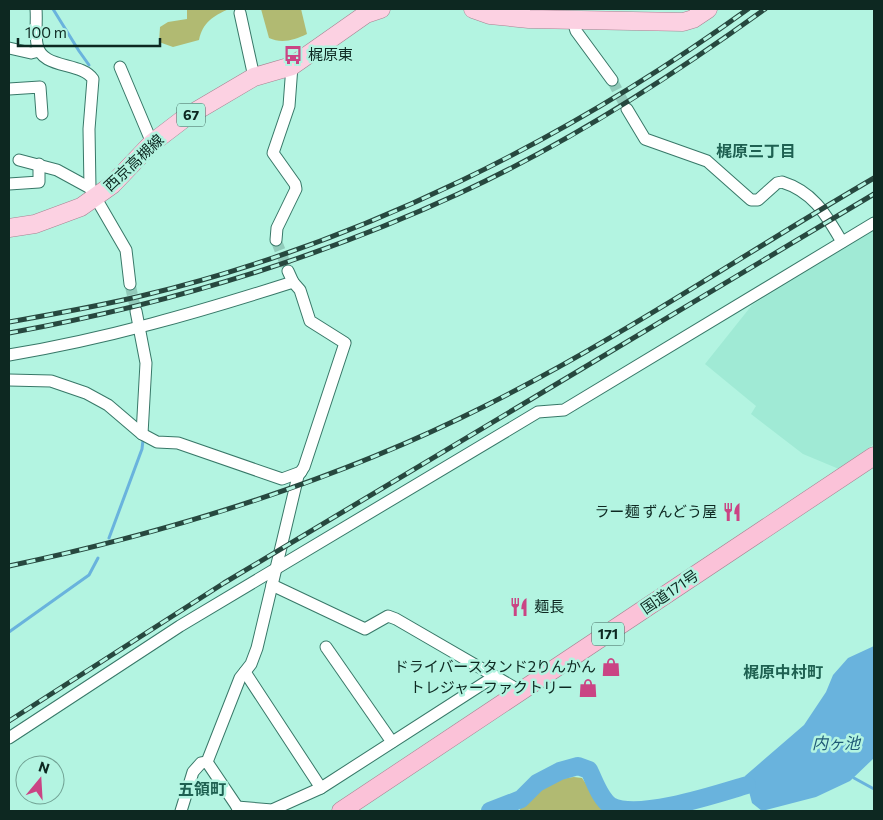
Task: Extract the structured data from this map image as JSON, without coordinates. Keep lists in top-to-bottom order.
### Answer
{
  "streets": {
    "highway": ["国道171号", "171"],
    "main road": ["67", "西京高槻線"]
  },
  "districts": ["梶原三丁目", "梶原中村町", "五領町"],
  "water": ["内ヶ池"],
  "places": {
    "bus stop": ["梶原東"],
    "restaurant": ["ラー麺 ずんどう屋", "麺長"],
    "shop": ["ドライバースタンド2りんかん", "トレジャーファクトリー"]
  },
  "scale_bar": "100 m",
  "north": "top"
}
